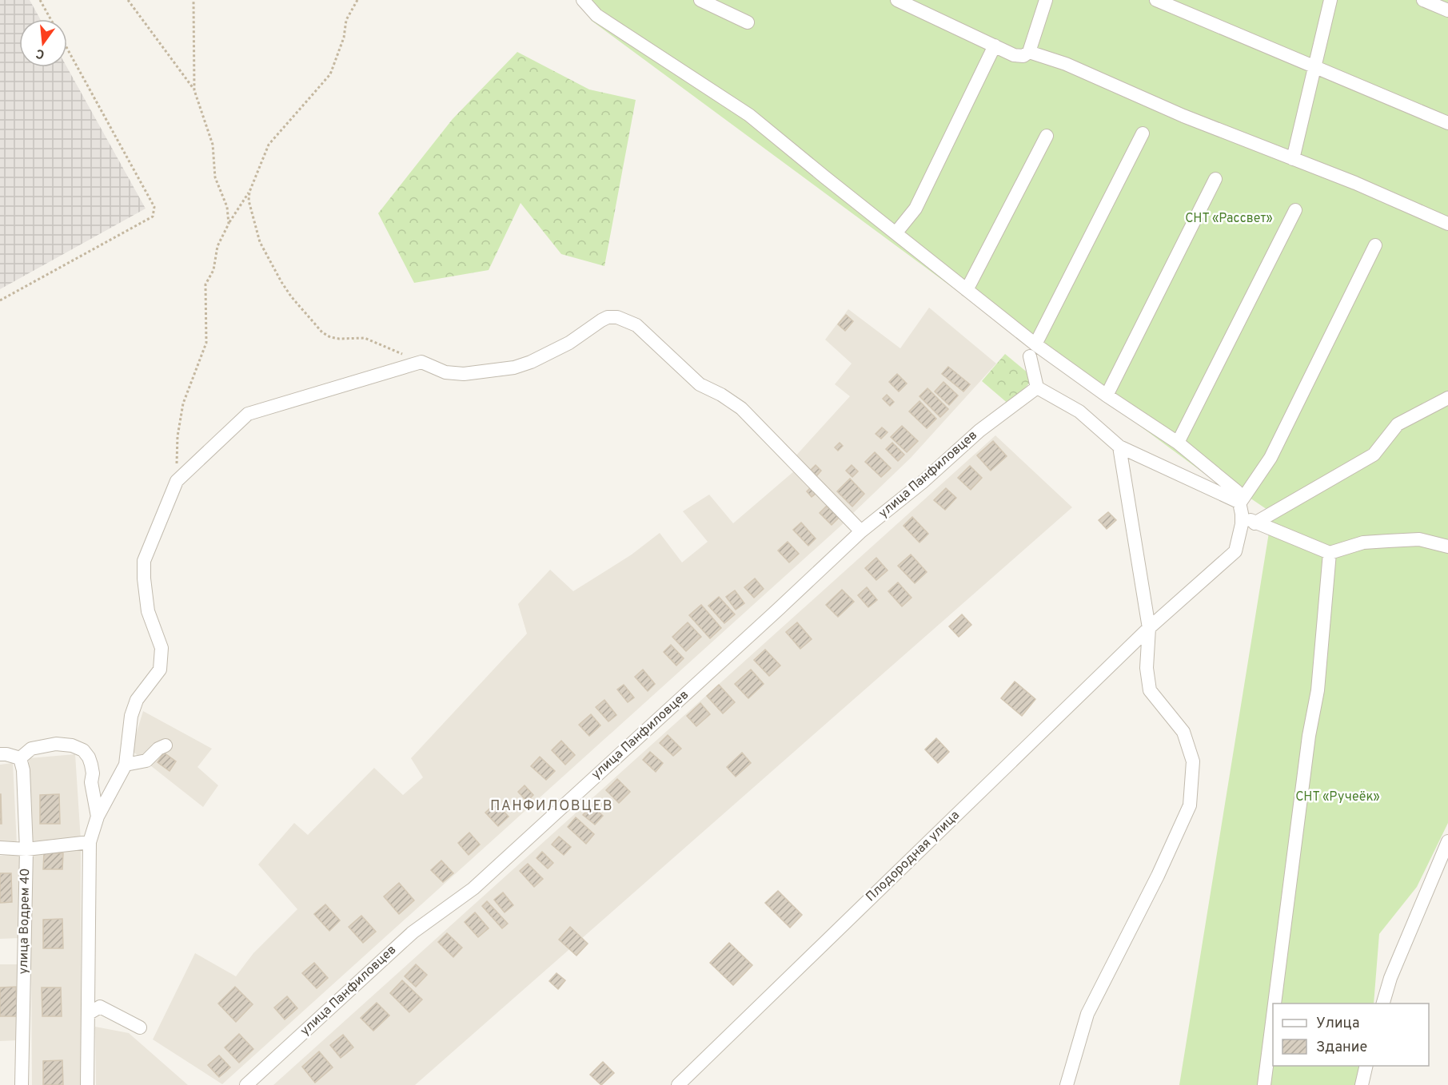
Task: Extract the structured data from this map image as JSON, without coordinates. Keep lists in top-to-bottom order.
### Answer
{
  "streets": {
    "street": ["улица Панфиловцев", "Плодородная улица", "улица Водрем 40"]
  },
  "districts": ["ПАНФИЛОВЦЕВ"],
  "parks": ["СНТ «Рассвет»", "СНТ «Ручеёк»"],
  "legend": ["Улица", "Здание"],
  "north": "bottom"
}
